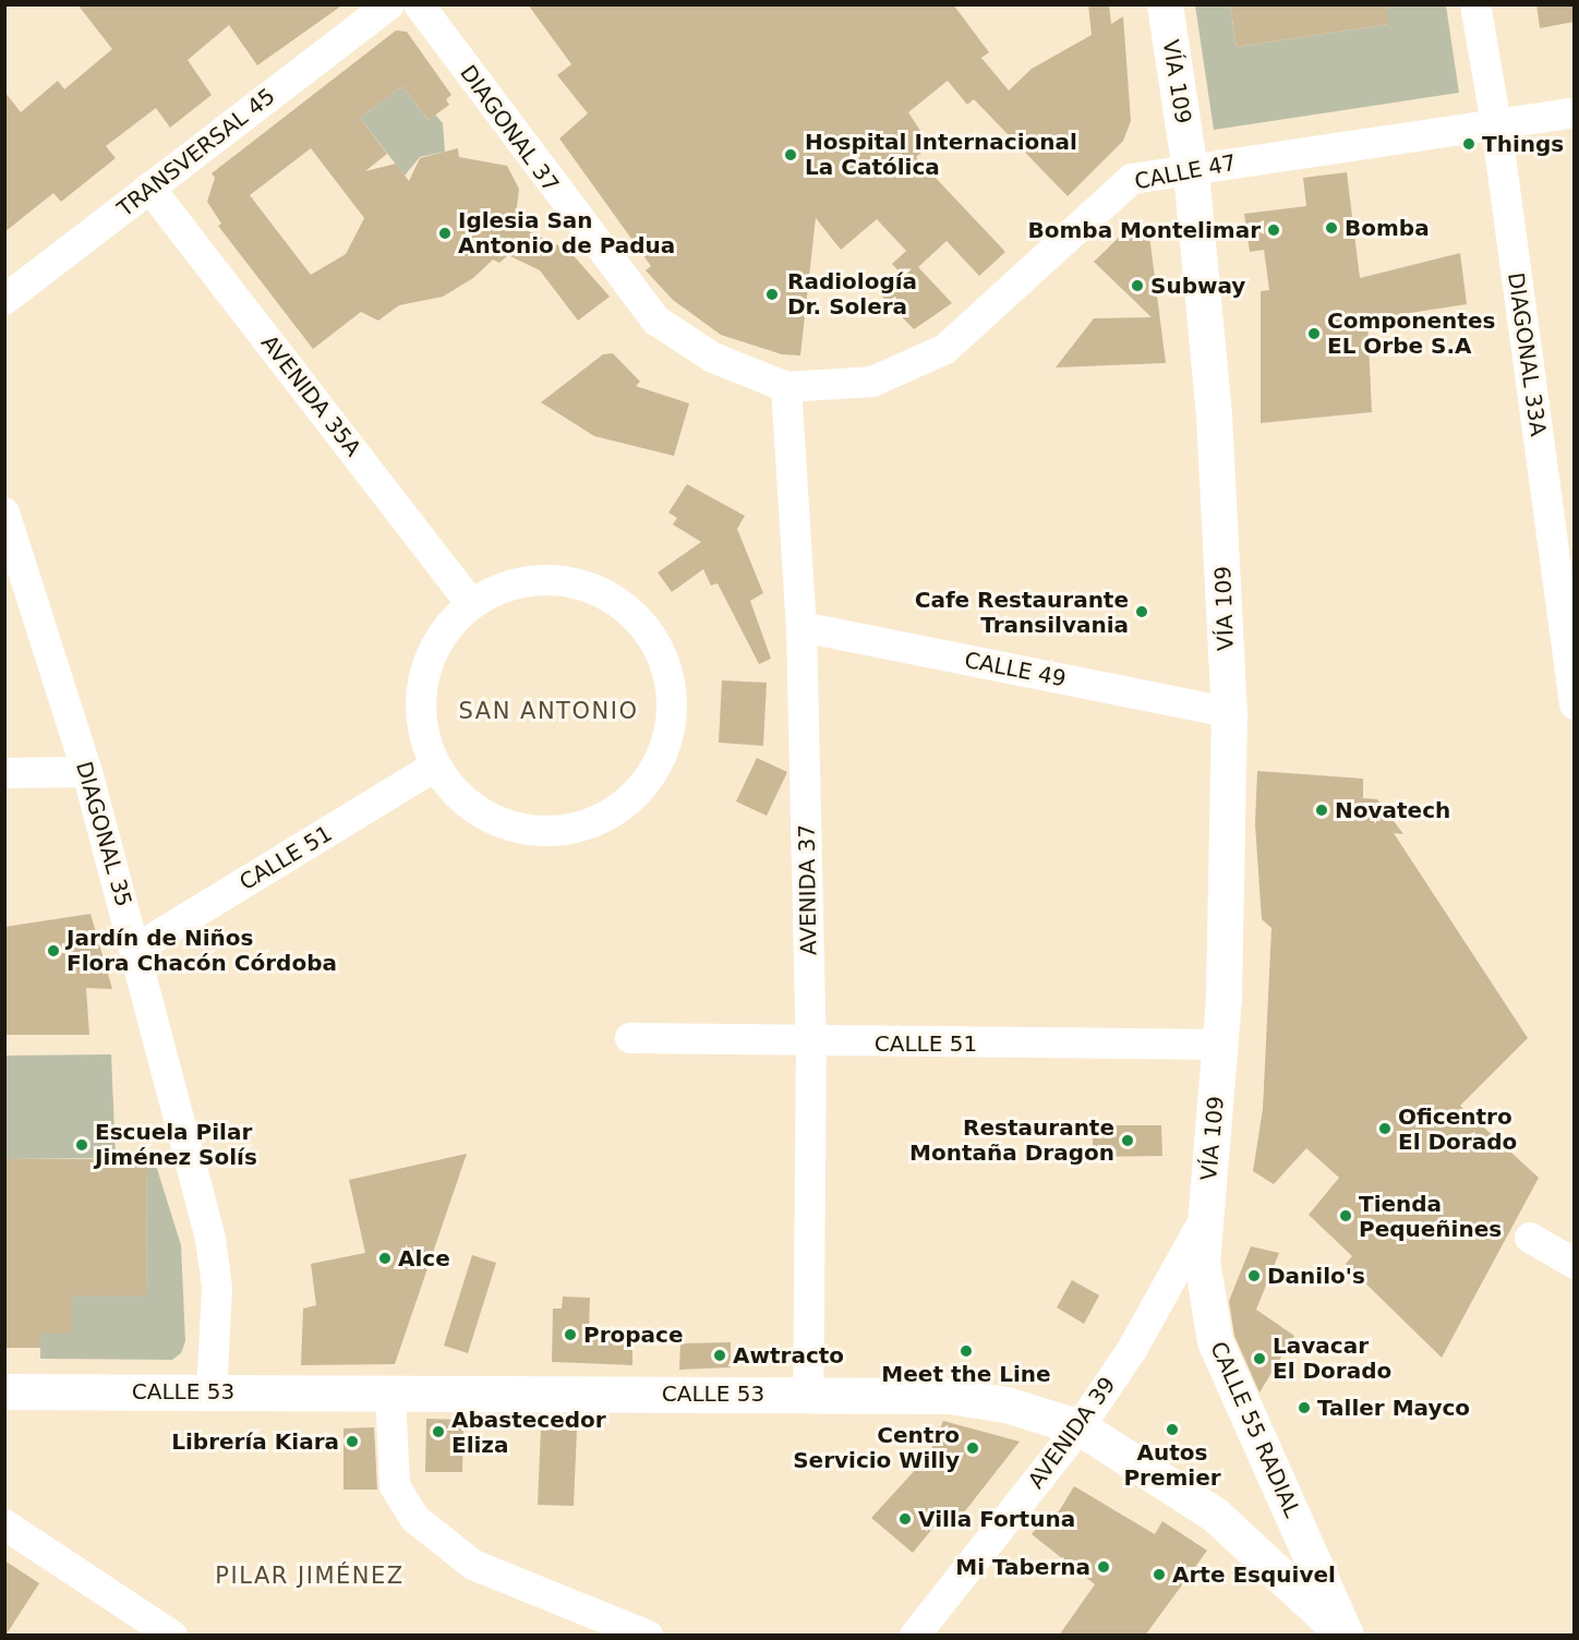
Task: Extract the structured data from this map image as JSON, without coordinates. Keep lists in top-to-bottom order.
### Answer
{
  "streets": {
    "main road": ["VÍA 109", "CALLE 53", "CALLE 55 RADIAL"],
    "street": [
      "DIAGONAL 37",
      "TRANSVERSAL 45",
      "CALLE 47",
      "DIAGONAL 33A",
      "AVENIDA 35A",
      "CALLE 49",
      "DIAGONAL 35",
      "CALLE 51",
      "AVENIDA 37",
      "AVENIDA 39"
    ]
  },
  "crossings": [
    ["VÍA 109", "CALLE 47"],
    ["VÍA 109", "CALLE 49"],
    ["VÍA 109", "CALLE 51"],
    ["VÍA 109", "CALLE 55 RADIAL"],
    ["VÍA 109", "AVENIDA 39"],
    ["DIAGONAL 37", "CALLE 47"],
    ["DIAGONAL 37", "AVENIDA 37"],
    ["TRANSVERSAL 45", "AVENIDA 35A"],
    ["CALLE 47", "DIAGONAL 33A"],
    ["CALLE 47", "AVENIDA 37"],
    ["CALLE 49", "AVENIDA 37"],
    ["DIAGONAL 35", "CALLE 51"],
    ["DIAGONAL 35", "CALLE 53"],
    ["CALLE 51", "AVENIDA 37"],
    ["AVENIDA 37", "CALLE 53"],
    ["CALLE 53", "CALLE 55 RADIAL"],
    ["CALLE 53", "AVENIDA 39"],
    ["CALLE 55 RADIAL", "AVENIDA 39"]
  ],
  "districts": ["SAN ANTONIO", "PILAR JIMÉNEZ"],
  "places": [
    "Things",
    "Hospital Internacional La Católica",
    "Bomba",
    "Bomba Montelimar",
    "Iglesia San Antonio de Padua",
    "Subway",
    "Radiología Dr. Solera",
    "Componentes EL Orbe S.A",
    "Cafe Restaurante Transilvania",
    "Novatech",
    "Jardín de Niños Flora Chacón Córdoba",
    "Oficentro El Dorado",
    "Restaurante Montaña Dragon",
    "Escuela Pilar Jiménez Solís",
    "Tienda Pequeñines",
    "Alce",
    "Danilo's",
    "Propace",
    "Meet the Line",
    "Awtracto",
    "Lavacar El Dorado",
    "Taller Mayco",
    "Autos Premier",
    "Abastecedor Eliza",
    "Librería Kiara",
    "Centro Servicio Willy",
    "Villa Fortuna",
    "Mi Taberna",
    "Arte Esquivel"
  ]
}
